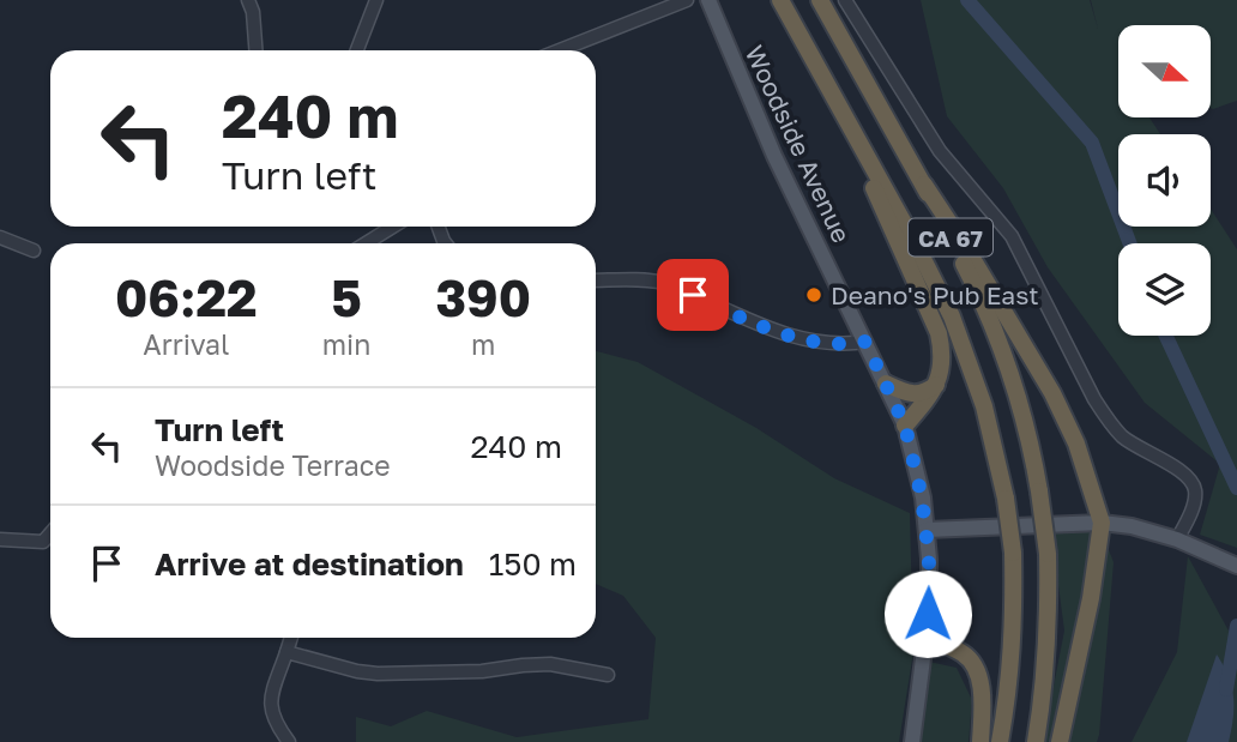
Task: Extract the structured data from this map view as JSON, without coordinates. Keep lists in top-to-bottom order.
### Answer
{
  "streets": {
    "highway": ["CA 67"],
    "main road": ["Woodside Avenue"]
  },
  "places": ["Deano's Pub East"],
  "north": "right",
  "page": {
    "turn": ["240 m", "Turn left"],
    "eta": [
      "06:22",
      "Arrival",
      "5",
      "min",
      "390",
      "m"
    ],
    "list": [
      {
        "name": "Turn left",
        "note": "Woodside Terrace",
        "value": "240 m"
      },
      {
        "name": "Arrive at destination",
        "value": "150 m"
      }
    ]
  }
}
